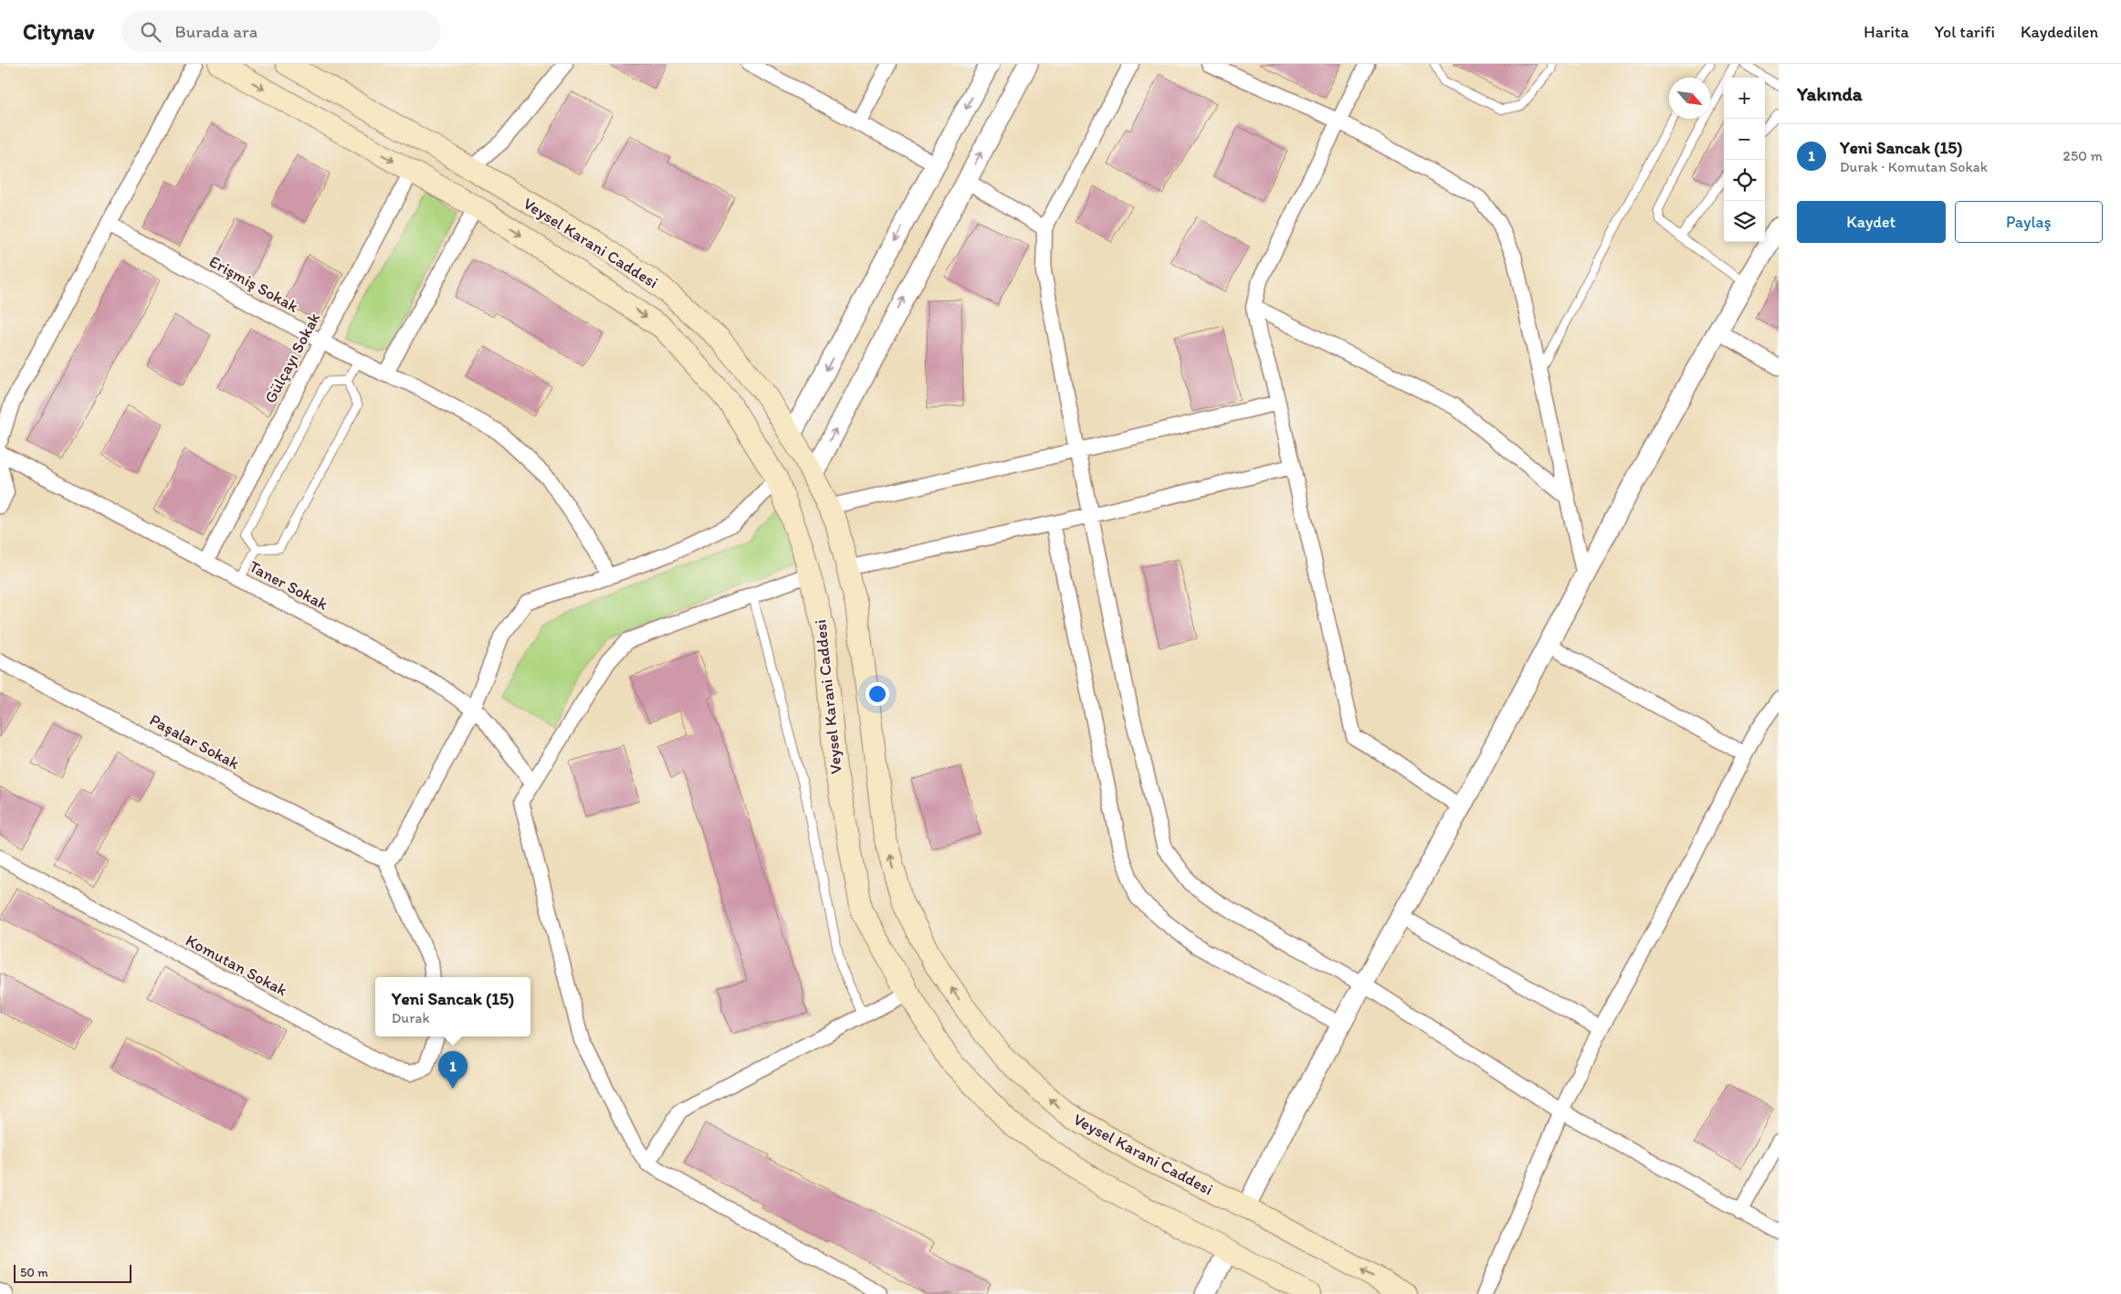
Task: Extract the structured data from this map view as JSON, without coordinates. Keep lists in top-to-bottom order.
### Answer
{
  "streets": {
    "main road": ["Veysel Karani Caddesi"],
    "street": [
      "Erişmiş Sokak",
      "Gülçayı Sokak",
      "Taner Sokak",
      "Paşalar Sokak",
      "Komutan Sokak"
    ]
  },
  "crossings": [
    ["Veysel Karani Caddesi", "Gülçayı Sokak"],
    ["Erişmiş Sokak", "Gülçayı Sokak"],
    ["Gülçayı Sokak", "Taner Sokak"]
  ],
  "scale_bar": "50 m",
  "north": "bottom right",
  "page": {
    "header": "Citynav",
    "search": "Burada ara",
    "nav": ["Harita", "Yol tarifi", "Kaydedilen"],
    "heading": "Yakında",
    "map_buttons": ["+", "−"],
    "list": [
      {
        "mark": "1",
        "name": "Yeni Sancak (15)",
        "note": "Durak · Komutan Sokak",
        "value": "250 m"
      }
    ],
    "buttons": ["Kaydet", "Paylaş"],
    "popup": ["Yeni Sancak (15)", "Durak"],
    "pins": "1",
    "scale": "50 m"
  }
}
